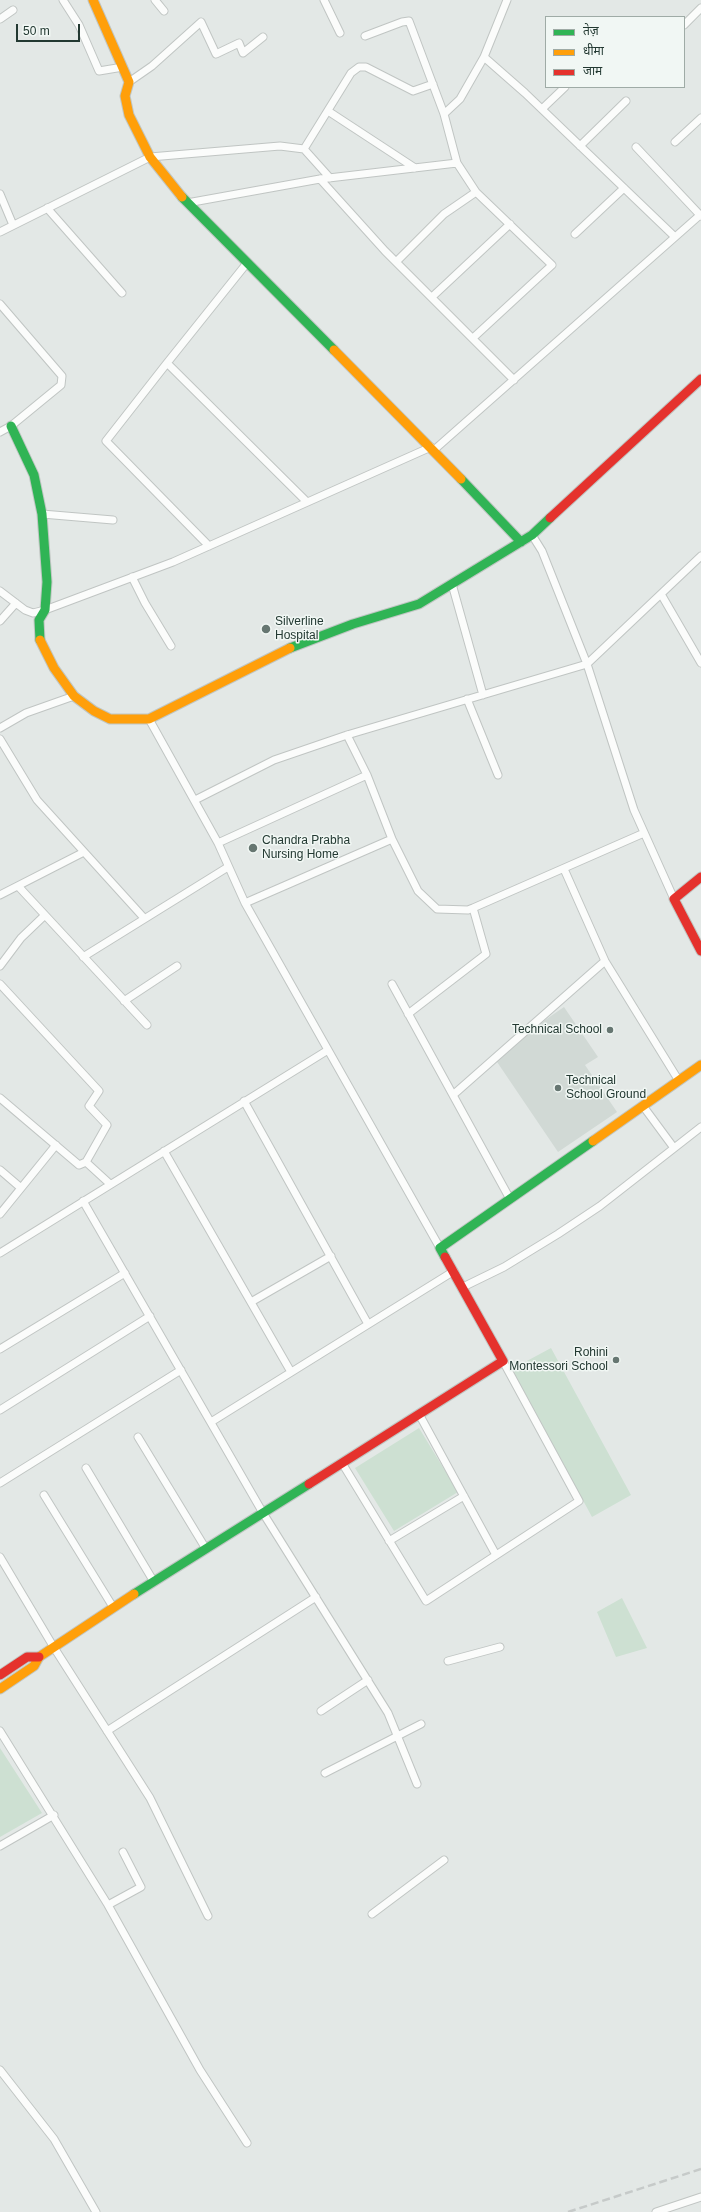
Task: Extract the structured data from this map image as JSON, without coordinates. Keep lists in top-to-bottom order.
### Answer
{
  "places": [
    "Silverline Hospital",
    "Chandra Prabha Nursing Home",
    "Technical School",
    "Technical School Ground",
    "Rohini Montessori School"
  ],
  "legend": ["तेज़", "धीमा", "जाम"],
  "scale_bar": "50 m"
}
